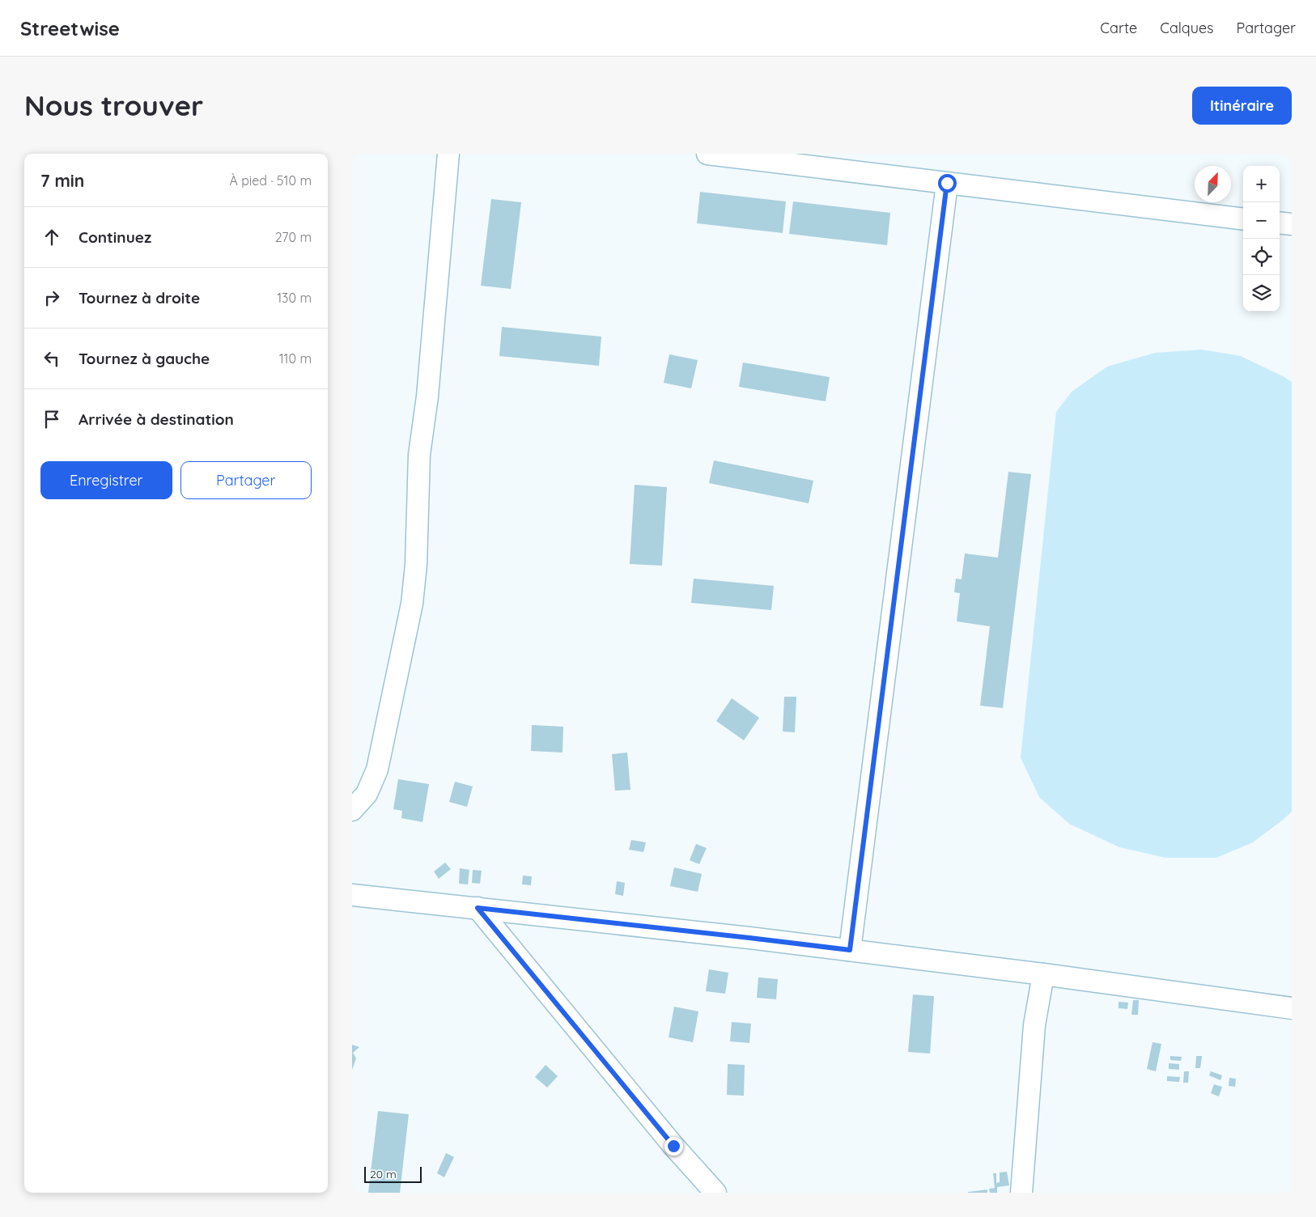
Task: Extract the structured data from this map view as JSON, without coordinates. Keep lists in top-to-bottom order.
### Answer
{
  "scale_bar": "20 m",
  "north": "top right",
  "page": {
    "header": "Streetwise",
    "nav": ["Carte", "Calques", "Partager"],
    "buttons": [
      "Itinéraire",
      ["Enregistrer", "Partager"]
    ],
    "title": "Nous trouver",
    "heading": ["7 min", "À pied · 510 m"],
    "map_buttons": ["+", "−"],
    "list": [
      ["Continuez", "270 m"],
      ["Tournez à droite", "130 m"],
      ["Tournez à gauche", "110 m"],
      "Arrivée à destination"
    ],
    "scale": "20 m"
  }
}
